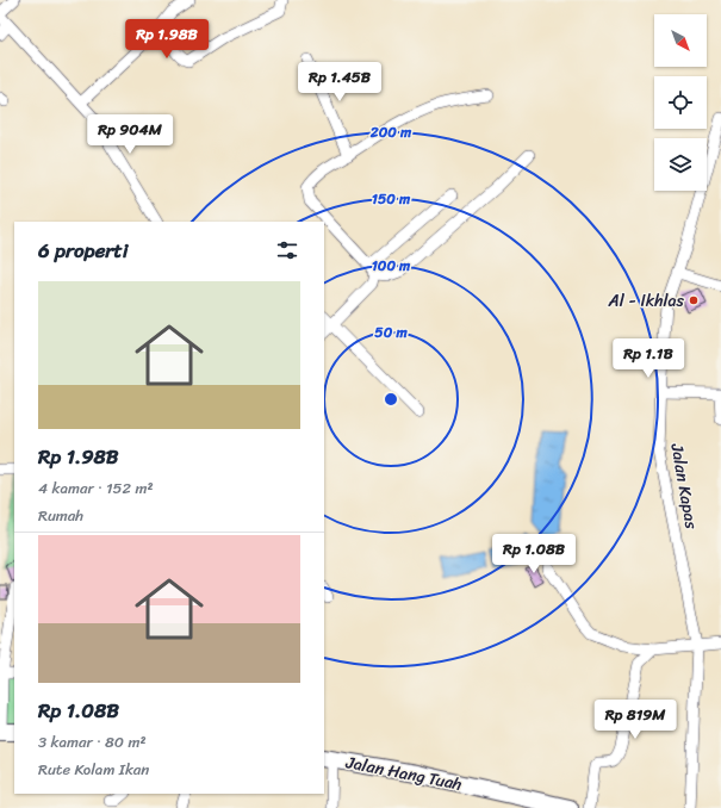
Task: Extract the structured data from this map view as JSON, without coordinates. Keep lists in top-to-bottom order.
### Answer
{
  "streets": {
    "main road": ["Jalan Hang Tuah"],
    "street": ["Jalan Kapas"]
  },
  "places": ["Al - Ikhlas"],
  "north": "bottom right",
  "page": {
    "price": [
      "Rp 1.98B",
      "Rp 1.45B",
      "Rp 904M",
      "Rp 1.1B",
      "Rp 1.08B",
      "Rp 819M"
    ],
    "heading": "6 properti",
    "list": [
      {
        "name": "Rp 1.98B",
        "note": "4 kamar · 152 m² · Rumah"
      },
      {
        "name": "Rp 1.08B",
        "note": "3 kamar · 80 m² · Rute Kolam Ikan"
      }
    ]
  },
  "rings": [
    "200 m",
    "150 m",
    "100 m",
    "50 m"
  ]
}
